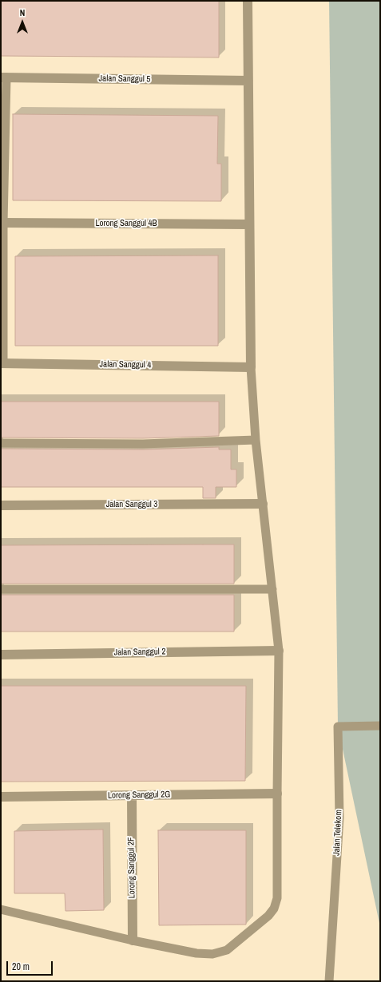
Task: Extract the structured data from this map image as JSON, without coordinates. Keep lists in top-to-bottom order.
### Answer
{
  "streets": {
    "street": [
      "Jalan Sanggul 5",
      "Lorong Sanggul 4B",
      "Jalan Sanggul 4",
      "Jalan Sanggul 3",
      "Jalan Sanggul 2",
      "Lorong Sanggul 2G",
      "Lorong Sanggul 2F"
    ],
    "lane": ["Jalan Telekom"]
  },
  "crossings": [
    ["Lorong Sanggul 2G", "Lorong Sanggul 2F"]
  ],
  "scale_bar": "20 m",
  "north": "top"
}
